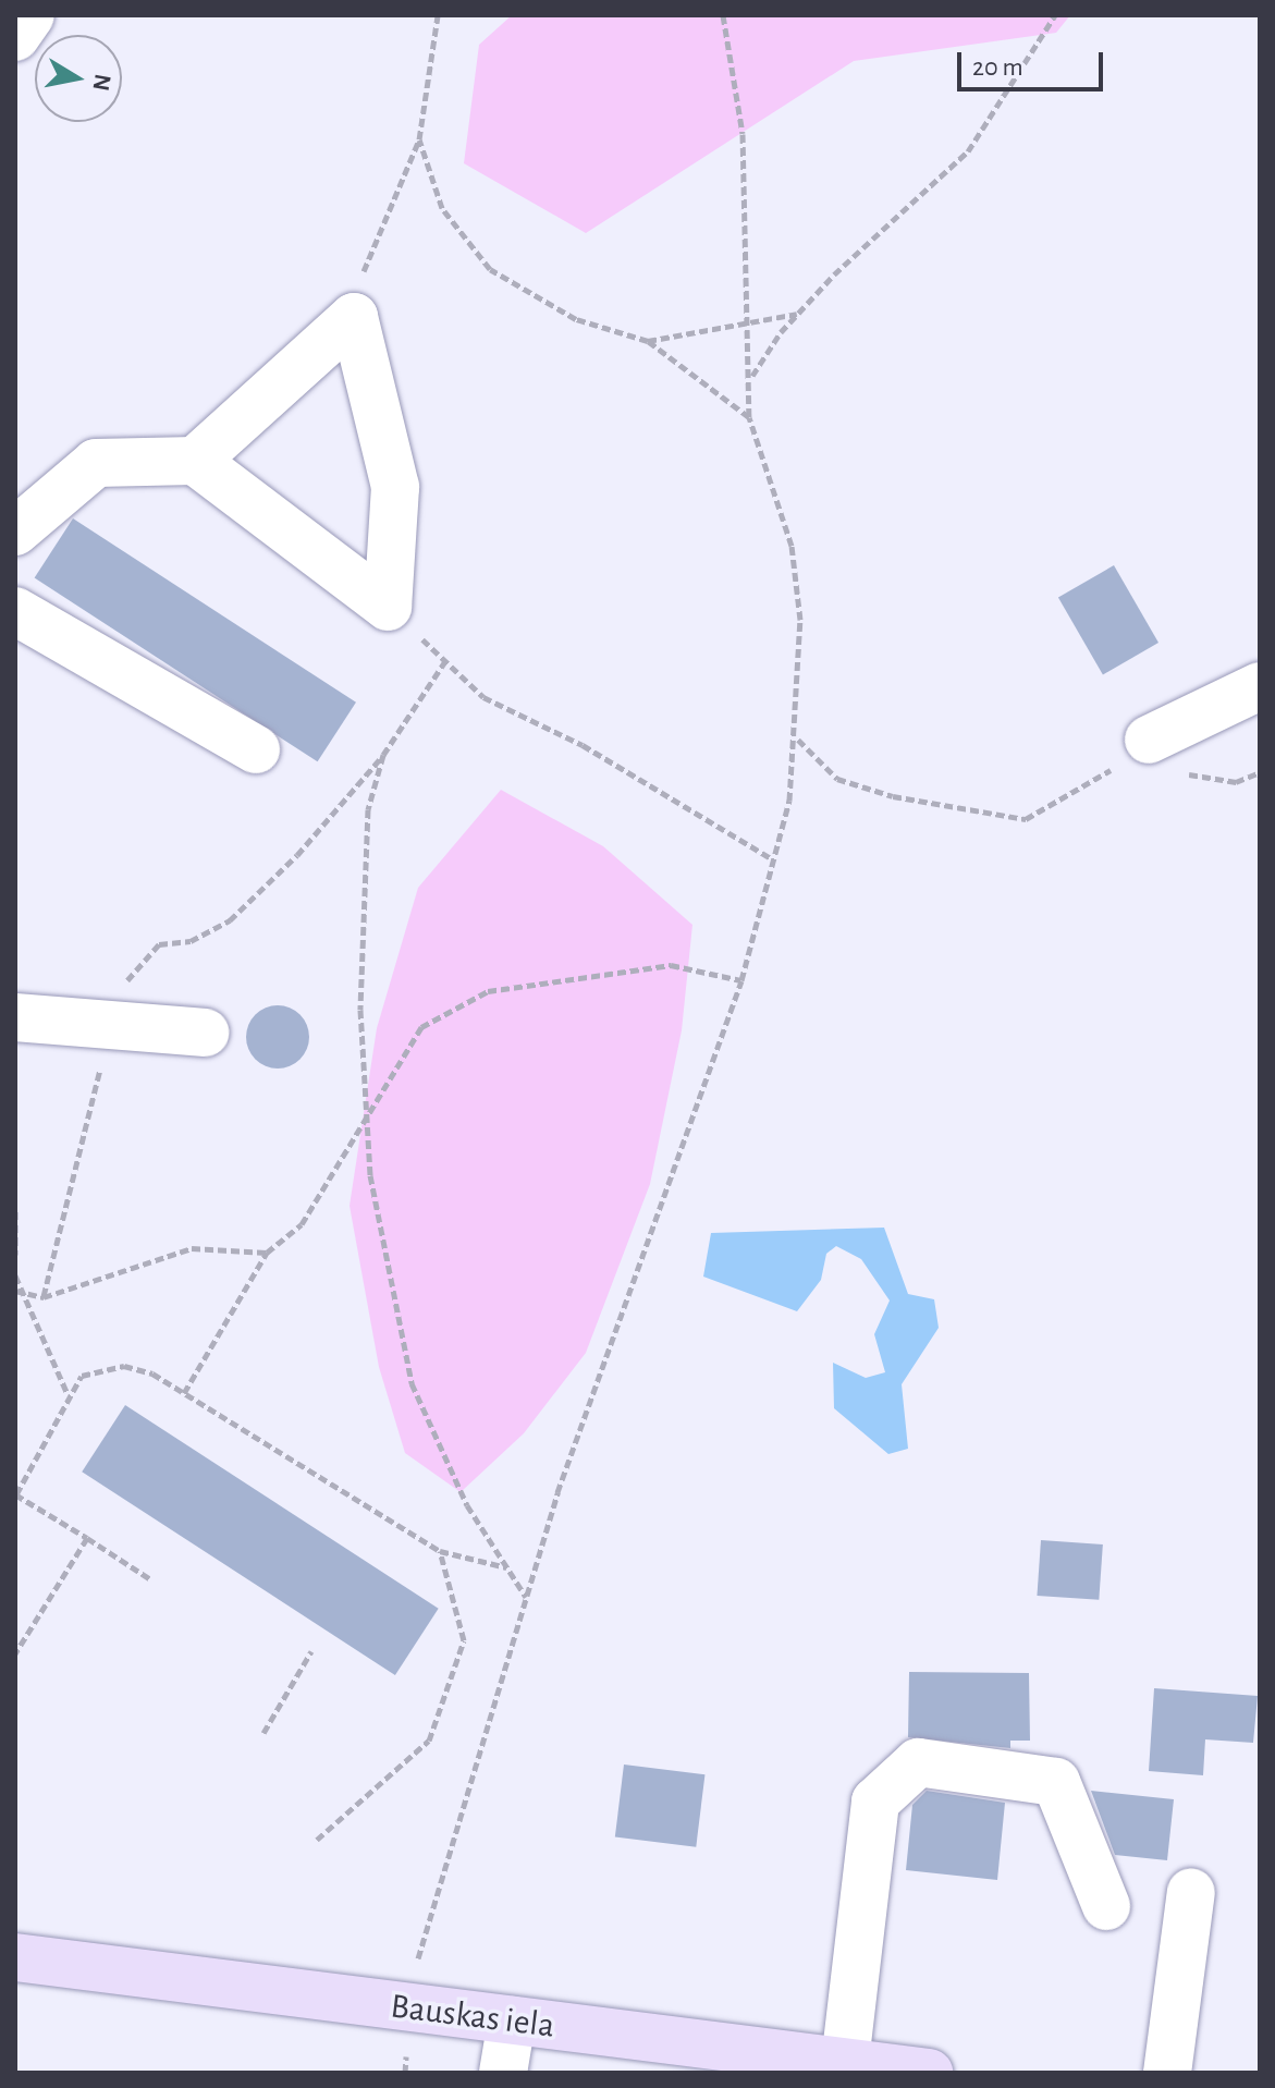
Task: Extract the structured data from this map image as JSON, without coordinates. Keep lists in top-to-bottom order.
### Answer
{
  "streets": {
    "main road": ["Bauskas iela"]
  },
  "scale_bar": "20 m",
  "north": "right"
}
